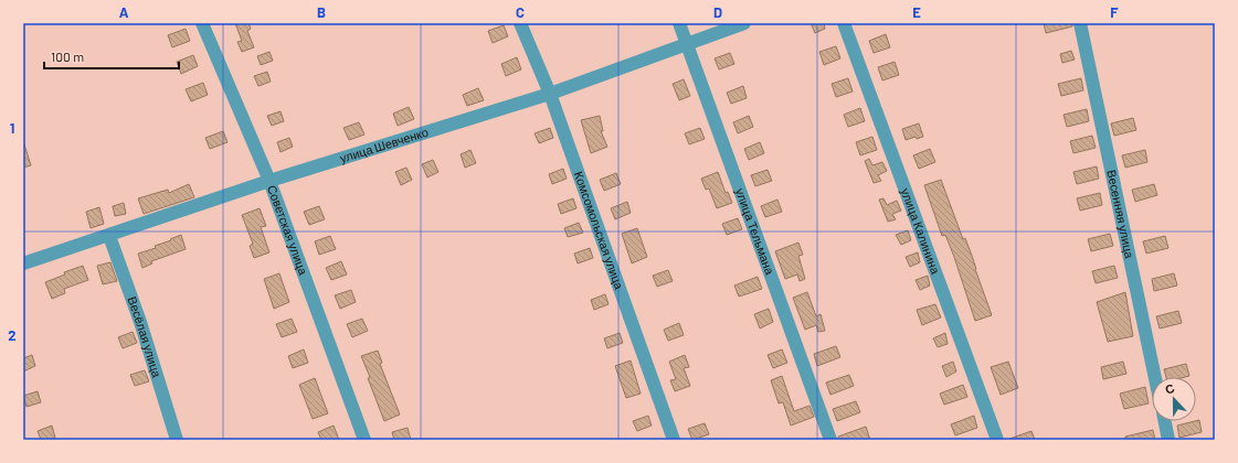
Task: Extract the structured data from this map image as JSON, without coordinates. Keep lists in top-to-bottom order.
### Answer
{
  "streets": {
    "street": [
      "улица Шевченко",
      "Весенняя улица",
      "Советская улица",
      "Комсомольская улица",
      "улица Тельмана",
      "улица Калинина",
      "Весёлая улица"
    ]
  },
  "crossings": [
    ["улица Шевченко", "Советская улица"],
    ["улица Шевченко", "Комсомольская улица"],
    ["улица Шевченко", "улица Тельмана"],
    ["улица Шевченко", "Весёлая улица"]
  ],
  "scale_bar": "100 m",
  "north": "top",
  "grid": {
    "columns": [
      "A",
      "B",
      "C",
      "D",
      "E",
      "F"
    ],
    "rows": ["1", "2"]
  }
}
